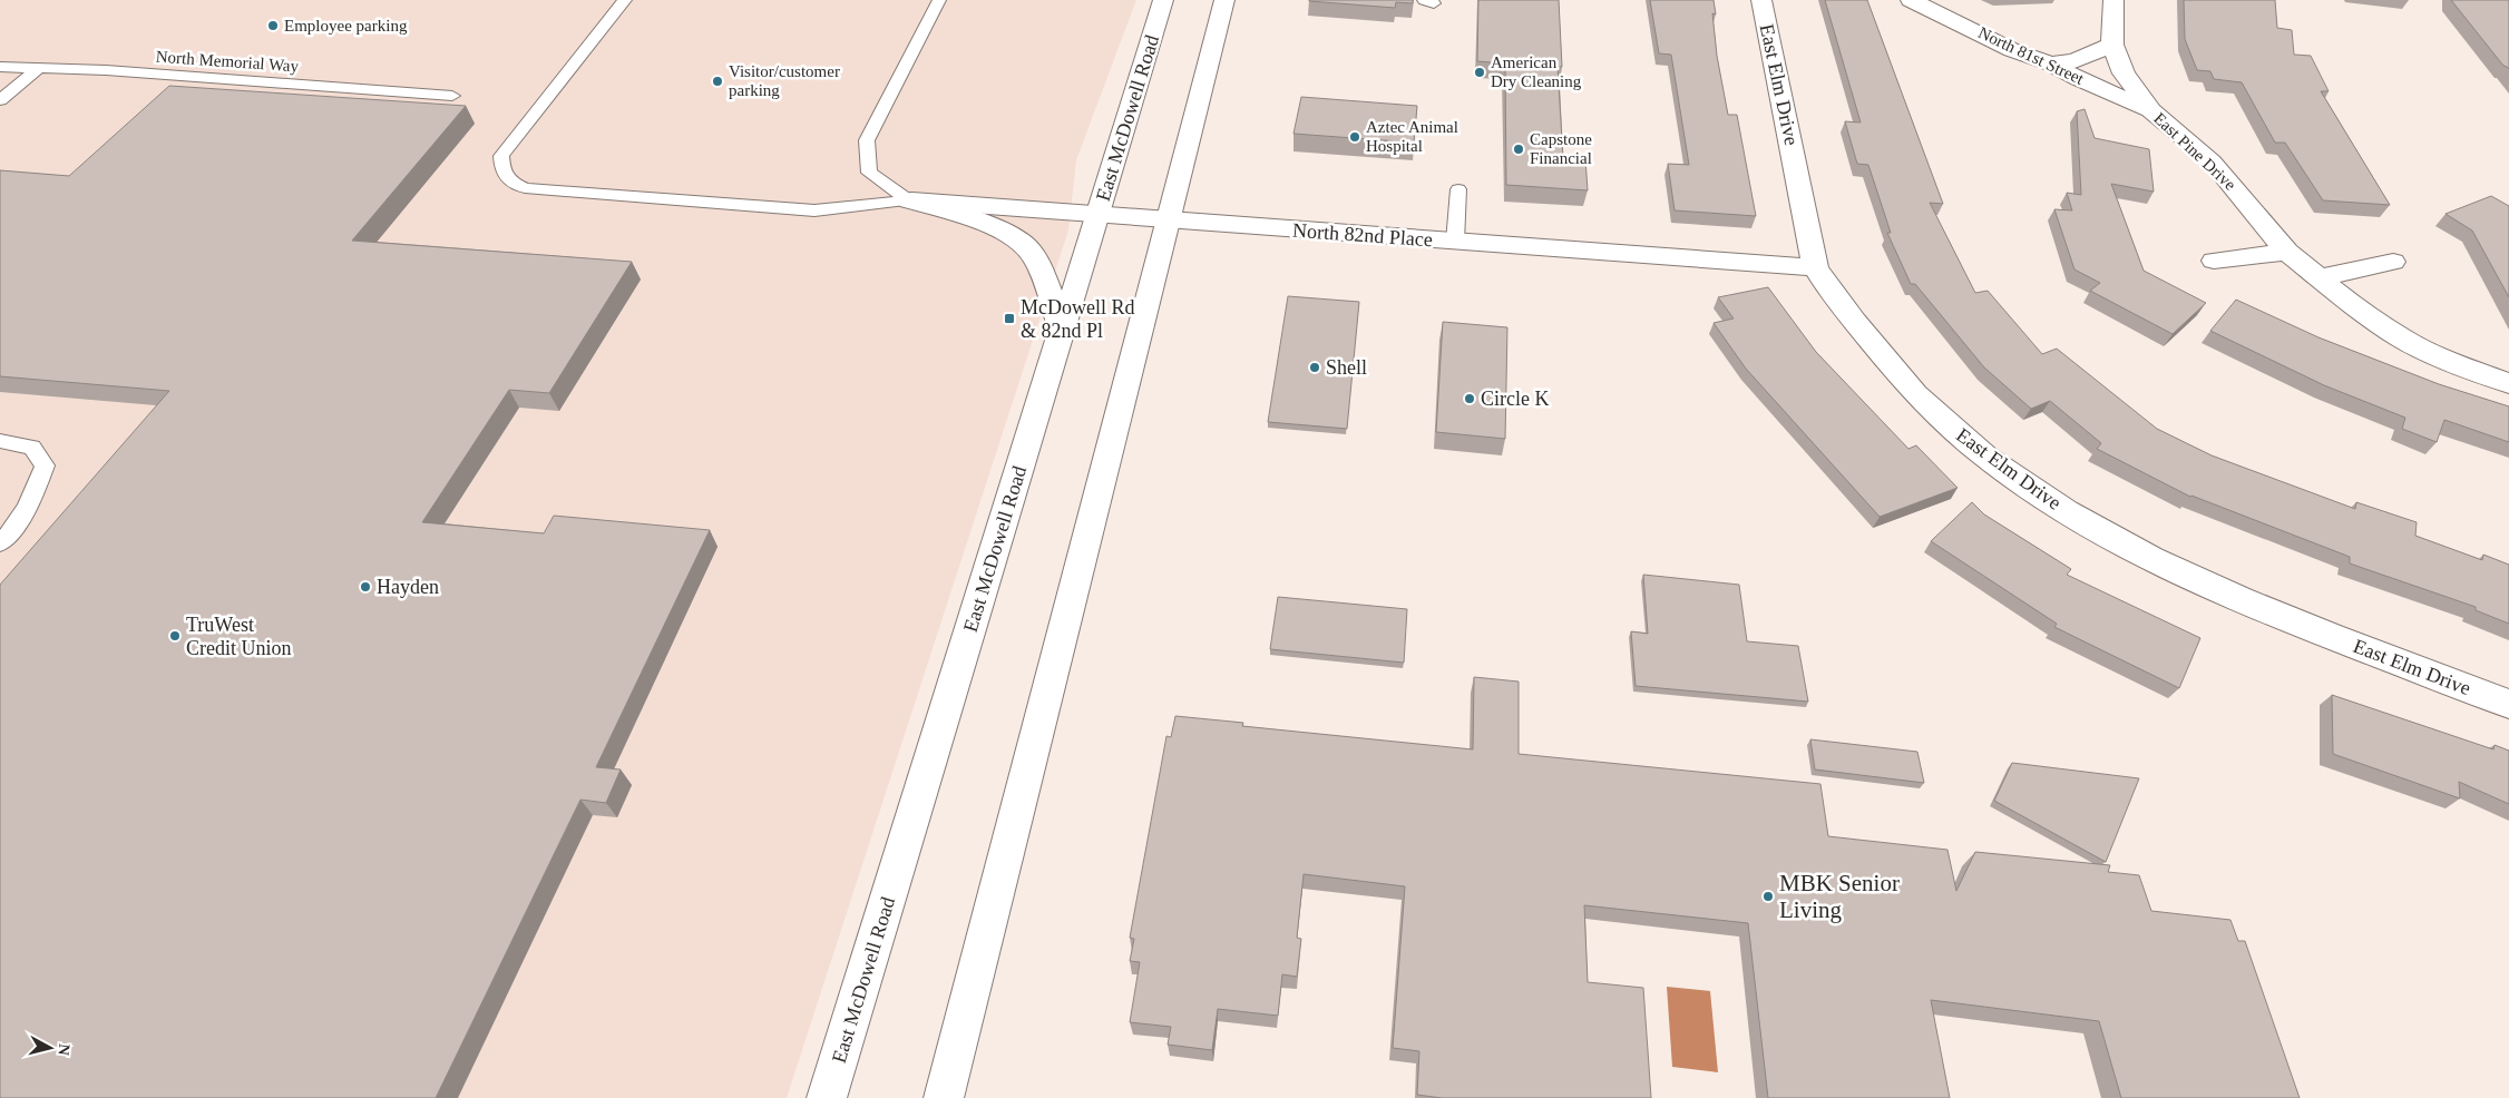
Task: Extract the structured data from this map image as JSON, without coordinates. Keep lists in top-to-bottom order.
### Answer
{
  "streets": {
    "street": [
      "North 81st Street",
      "East Elm Drive",
      "East McDowell Road",
      "East Pine Drive",
      "North 82nd Place"
    ],
    "lane": ["North Memorial Way"]
  },
  "crossings": [
    ["North 81st Street", "East Pine Drive"],
    ["East Elm Drive", "North 82nd Place"],
    ["East McDowell Road", "North 82nd Place"]
  ],
  "places": {
    "other": [
      "Employee parking",
      "American Dry Cleaning",
      "Visitor/customer parking",
      "Aztec Animal Hospital",
      "Capstone Financial",
      "Shell",
      "Circle K",
      "Hayden",
      "TruWest Credit Union",
      "MBK Senior Living"
    ],
    "transit": ["McDowell Rd & 82nd Pl"]
  },
  "north": "right"
}
